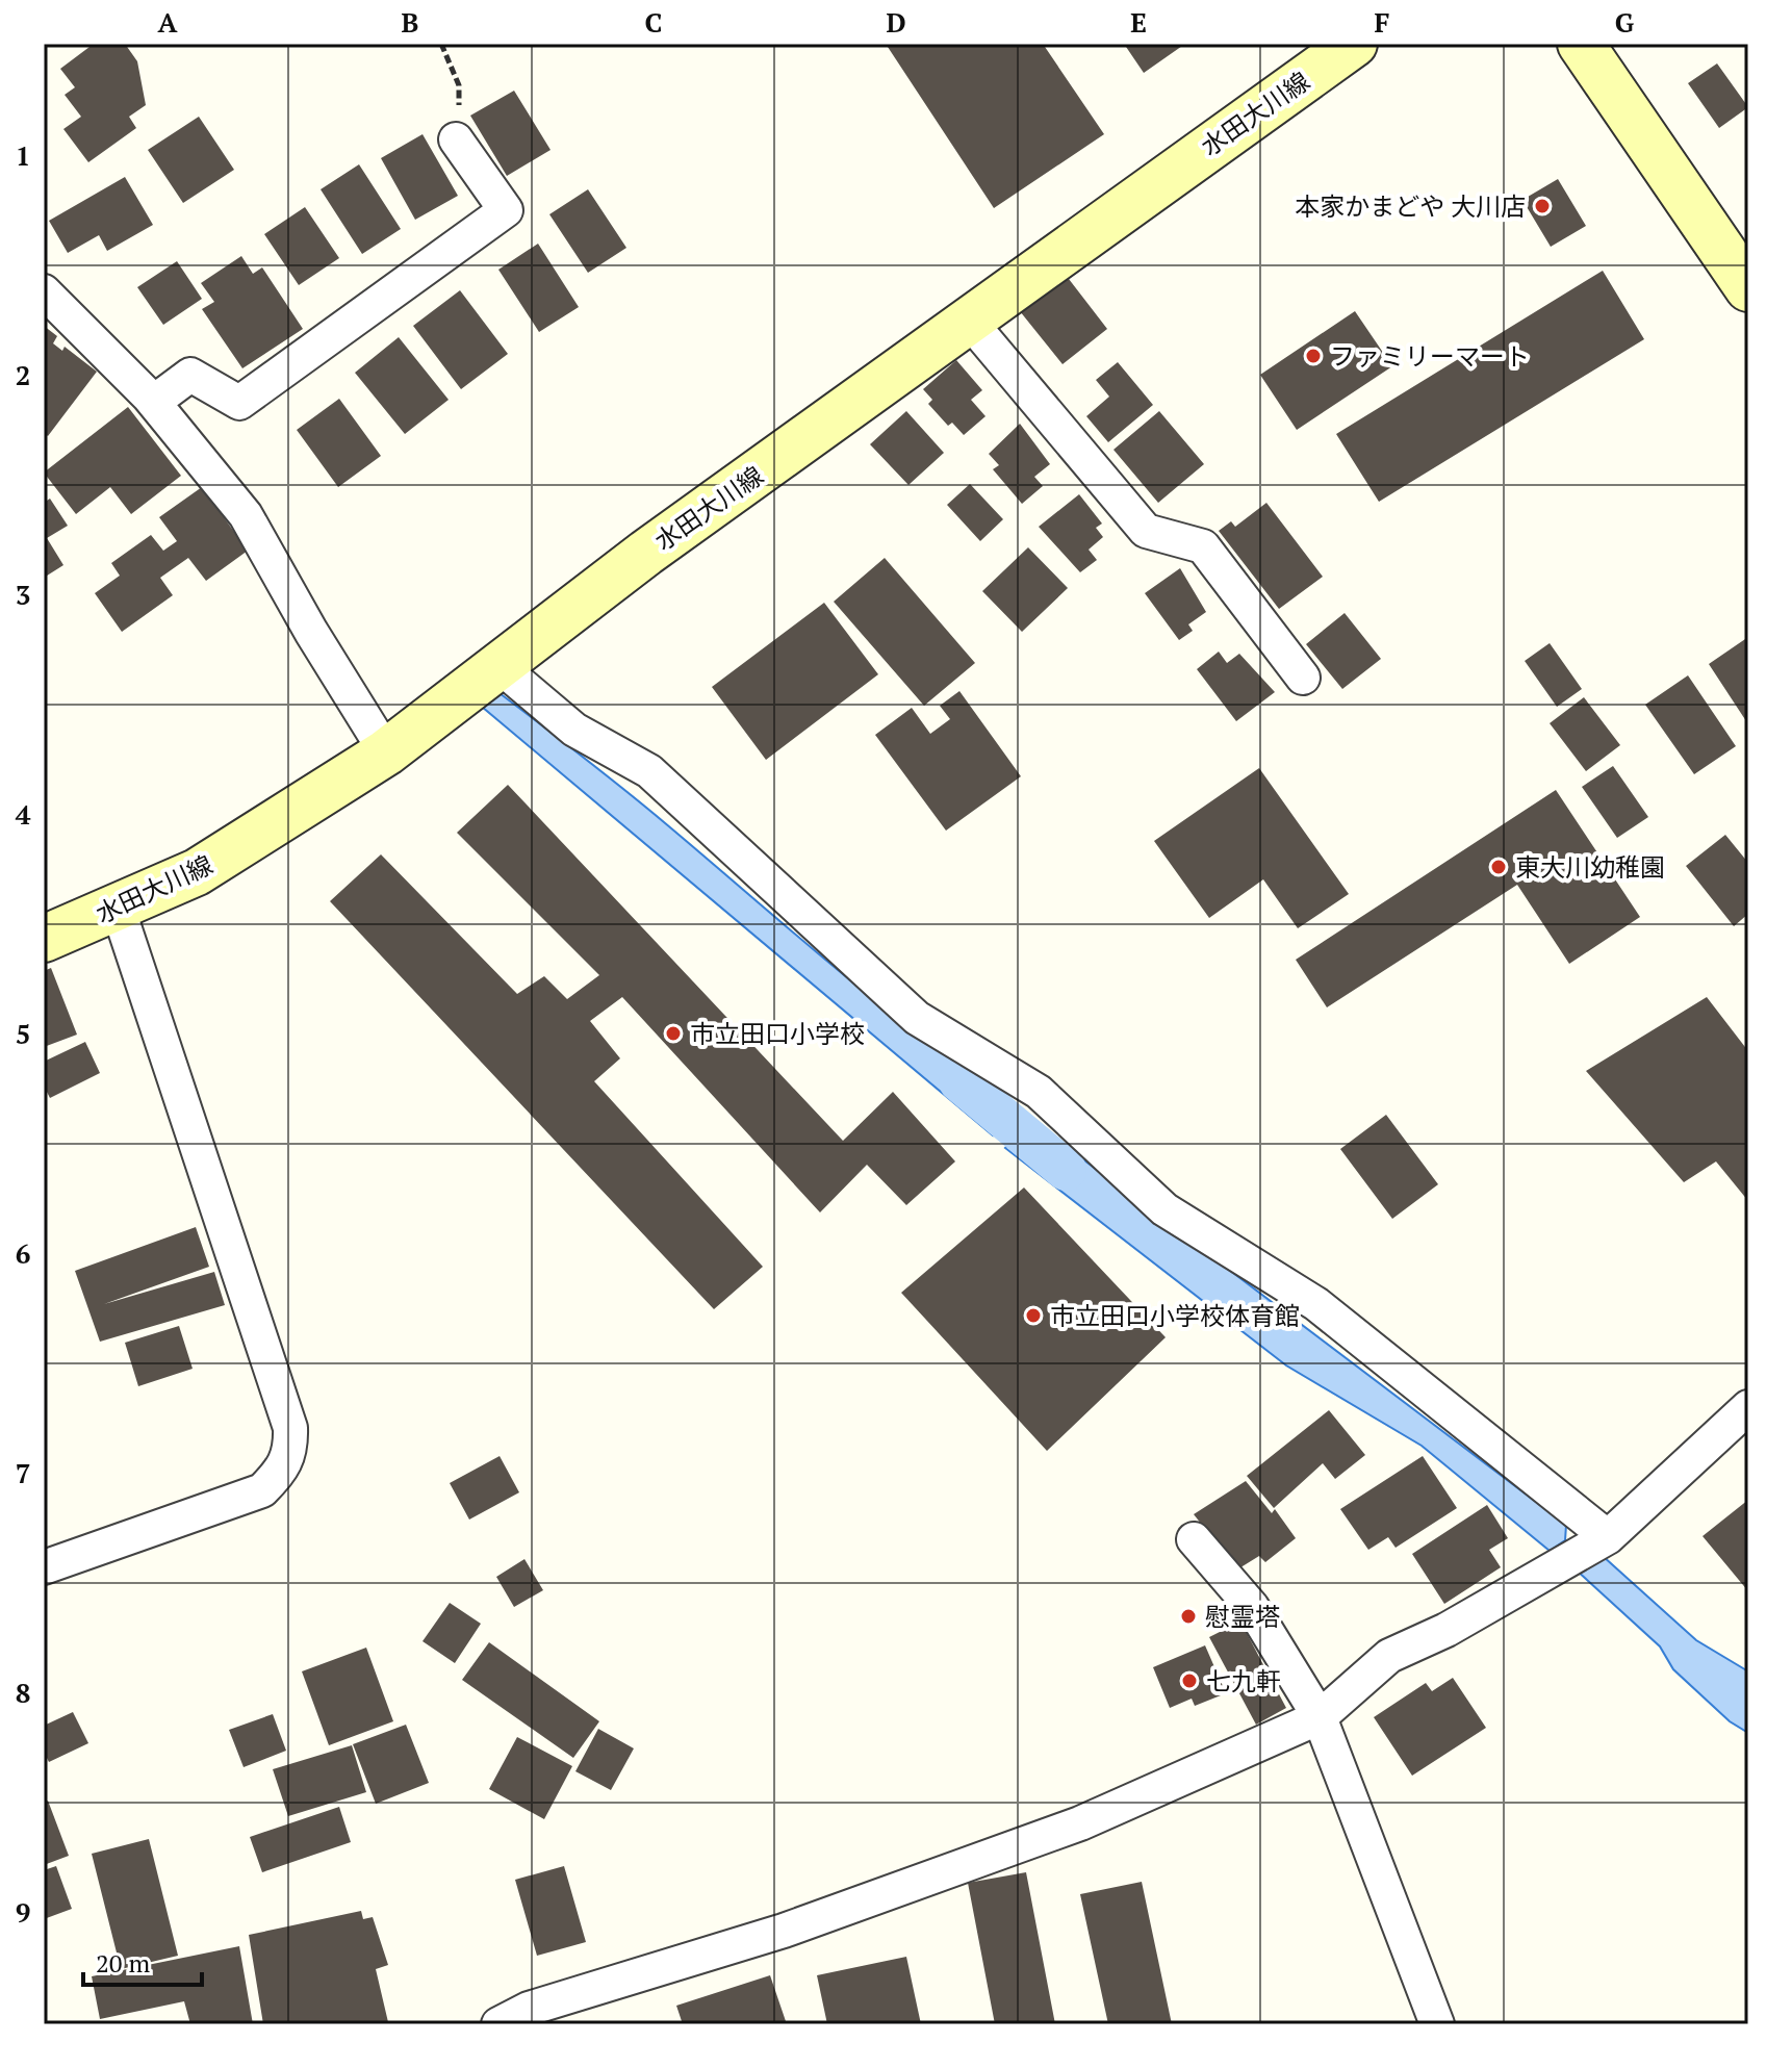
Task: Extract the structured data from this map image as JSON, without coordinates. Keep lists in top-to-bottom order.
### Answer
{
  "streets": {
    "main road": ["水田大川線"]
  },
  "places": [
    "本家かまどや 大川店",
    "ファミリーマート",
    "東大川幼稚園",
    "市立田口小学校",
    "市立田口小学校体育館",
    "慰霊塔",
    "七九軒"
  ],
  "scale_bar": "20 m",
  "grid": {
    "columns": [
      "A",
      "B",
      "C",
      "D",
      "E",
      "F",
      "G"
    ],
    "rows": [
      "1",
      "2",
      "3",
      "4",
      "5",
      "6",
      "7",
      "8",
      "9"
    ]
  }
}
